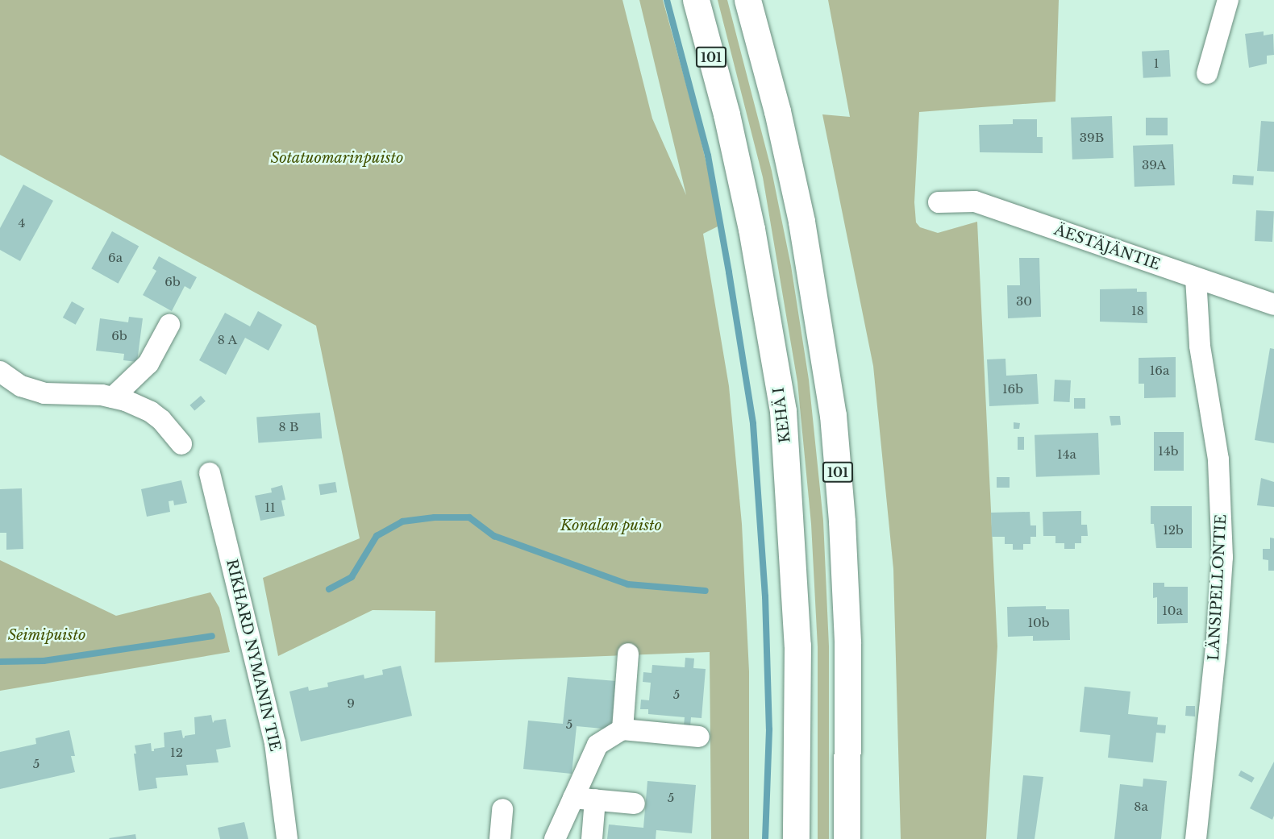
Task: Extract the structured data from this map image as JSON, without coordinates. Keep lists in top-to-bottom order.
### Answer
{
  "streets": {
    "highway": ["101", "KEHÄ I"],
    "street": ["ÄESTÄJÄNTIE", "LÄNSIPELLONTIE", "RIKHARD NYMANIN TIE"]
  },
  "crossings": [
    ["ÄESTÄJÄNTIE", "LÄNSIPELLONTIE"]
  ],
  "parks": ["Sotatuomarinpuisto", "Konalan puisto", "Seimipuisto"],
  "house_numbers": [
    "1",
    "39B",
    "39A",
    "4",
    "6a",
    "6b",
    "30",
    "18",
    "6b",
    "8 A",
    "16a",
    "16b",
    "8 B",
    "14b",
    "14a",
    "11",
    "12b",
    "10a",
    "10b",
    "5",
    "9",
    "5",
    "12",
    "5",
    "5",
    "8a"
  ]
}
